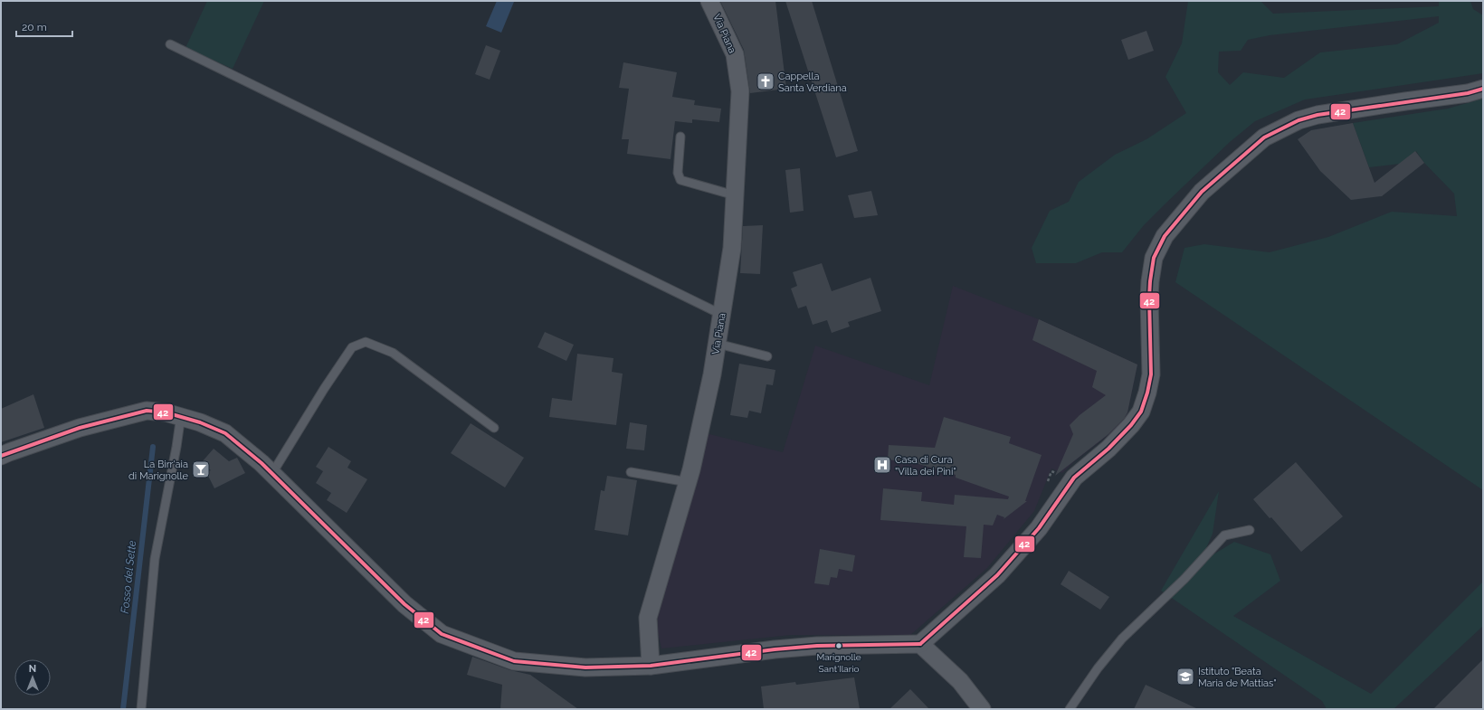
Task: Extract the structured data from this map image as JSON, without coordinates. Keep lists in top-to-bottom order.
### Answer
{
  "streets": {
    "street": ["Via Piana"]
  },
  "water": ["Fosso del Sette"],
  "places": {
    "church": ["Cappella Santa Verdiana"],
    "hospital": ["Casa di Cura \"Villa dei Pini\""],
    "bar": ["La Birr'aia di Marignolle"],
    "other": ["Marignolle Sant'Ilario"],
    "school or university": ["Istituto \"Beata Maria de Mattias\""]
  },
  "lines": ["transit line 42"],
  "scale_bar": "20 m",
  "north": "top"
}
